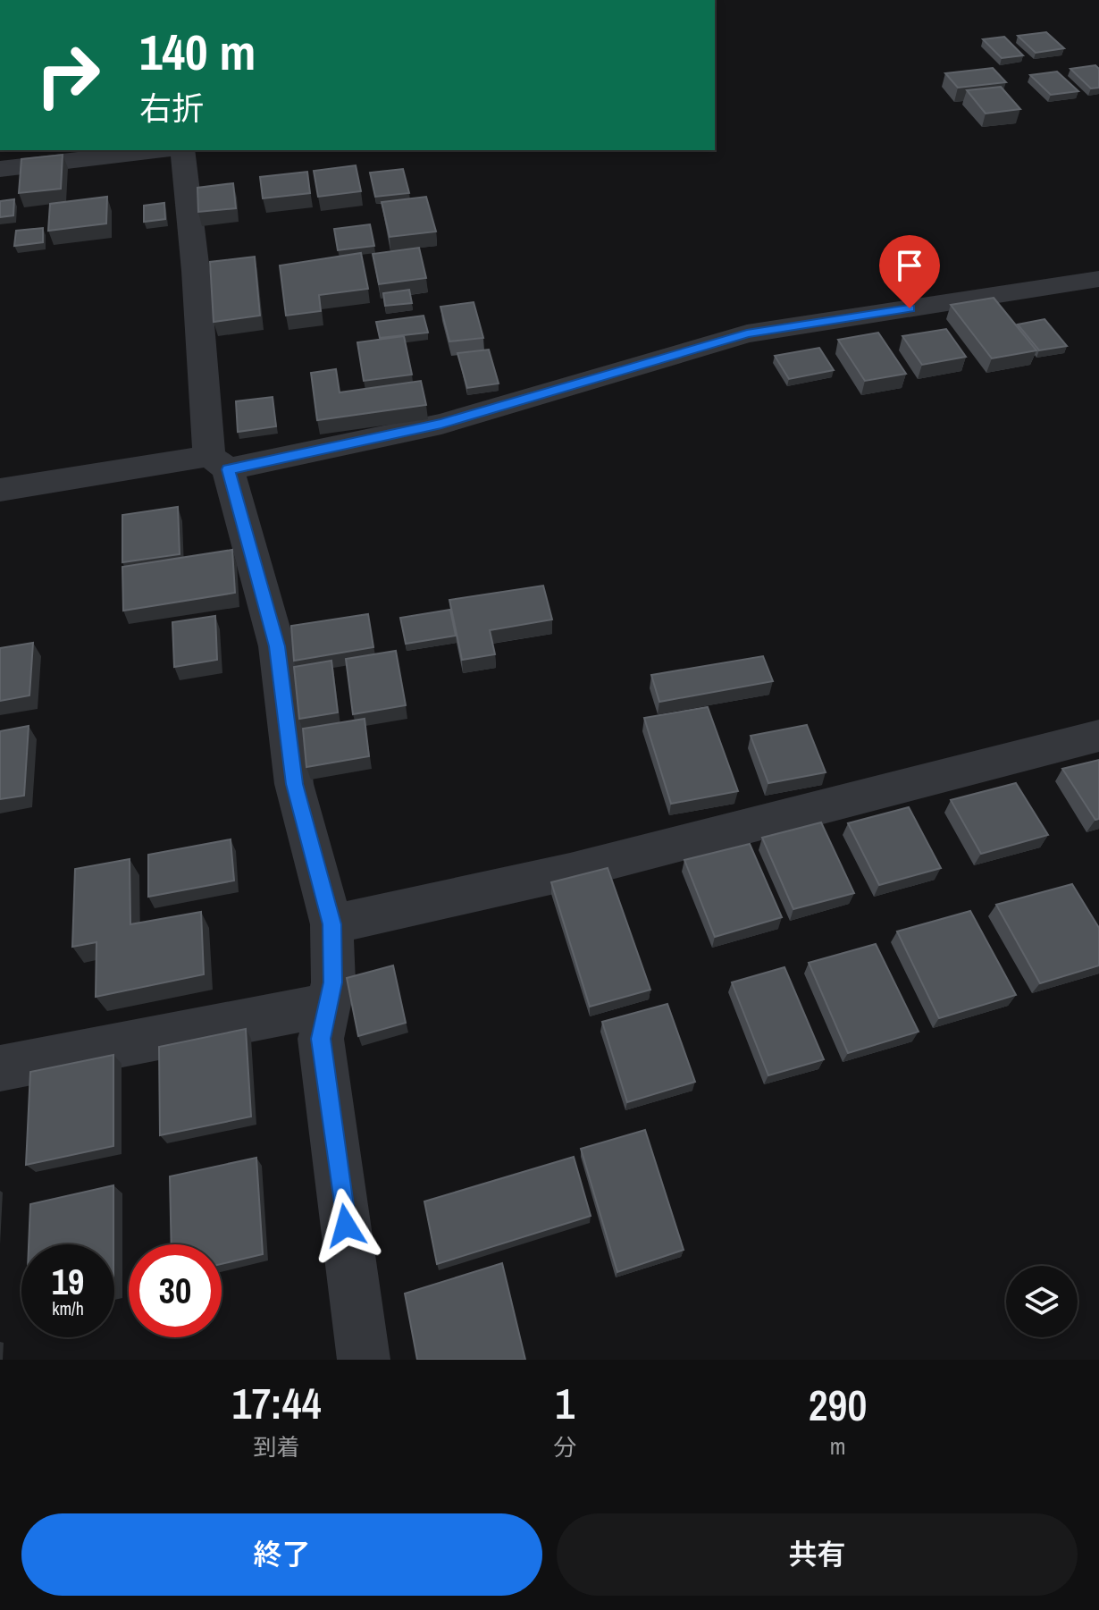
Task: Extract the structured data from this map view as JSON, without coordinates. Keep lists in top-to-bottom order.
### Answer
{
  "page": {
    "turn": ["140 m", "右折"],
    "speed": "19 km/h",
    "limit": "30",
    "eta": [
      "17:44",
      "到着",
      "1",
      "分",
      "290",
      "m"
    ],
    "buttons": ["終了", "共有"]
  }
}
